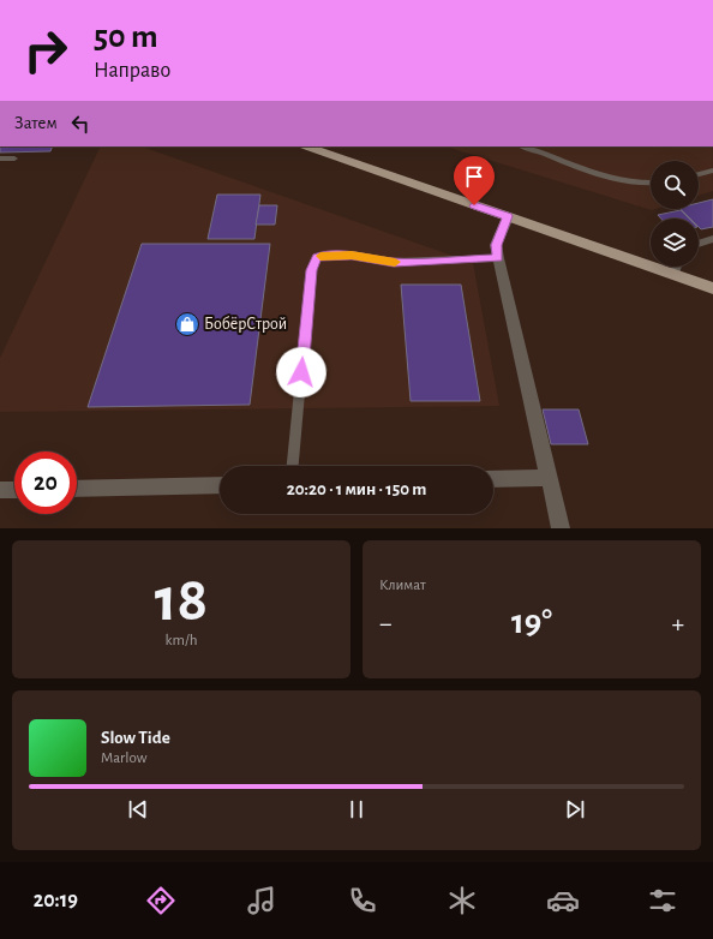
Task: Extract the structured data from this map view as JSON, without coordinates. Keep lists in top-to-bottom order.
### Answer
{
  "places": {
    "shop": ["БобёрСтрой"]
  },
  "page": {
    "turn": ["50 m", "Направо"],
    "then": "Затем",
    "limit": "20",
    "trip": "20:20 · 1 мин · 150 m",
    "tile": [
      ["18", "km/h"],
      "Климат"
    ],
    "heat": ["−", "19°", "+"],
    "song": ["Slow Tide", "Marlow"],
    "tabs": "20:19"
  }
}
